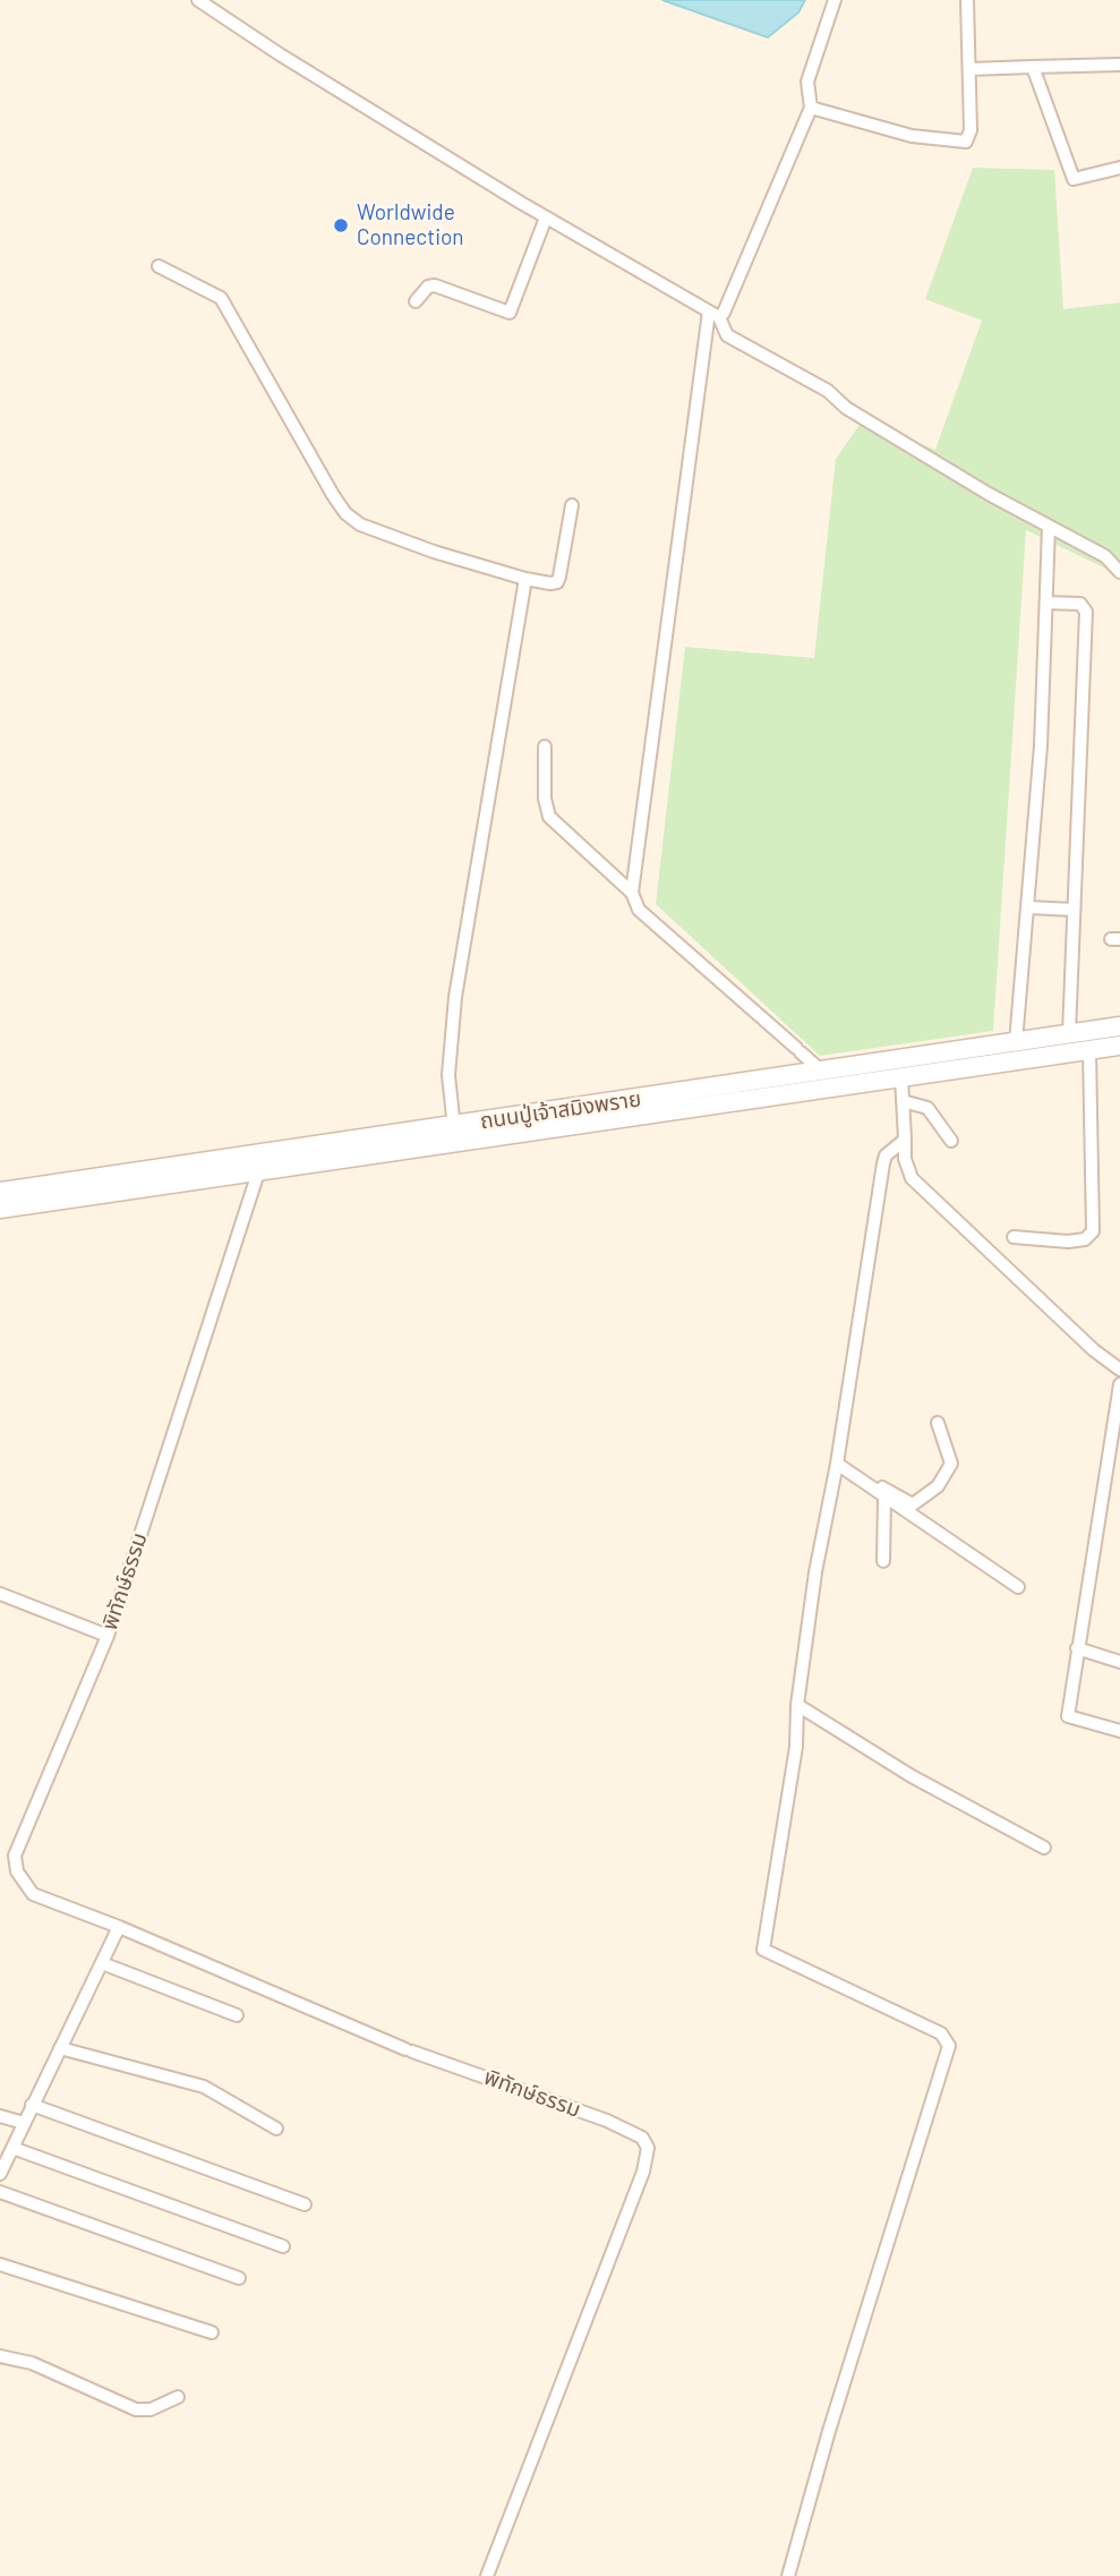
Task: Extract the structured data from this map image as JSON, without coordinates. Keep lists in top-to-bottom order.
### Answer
{
  "streets": {
    "main road": ["ถนนปู่เจ้าสมิงพราย"],
    "street": ["พิทักษ์ธรรม"]
  },
  "crossings": [
    ["ถนนปู่เจ้าสมิงพราย", "พิทักษ์ธรรม"]
  ],
  "places": ["Worldwide Connection"]
}
